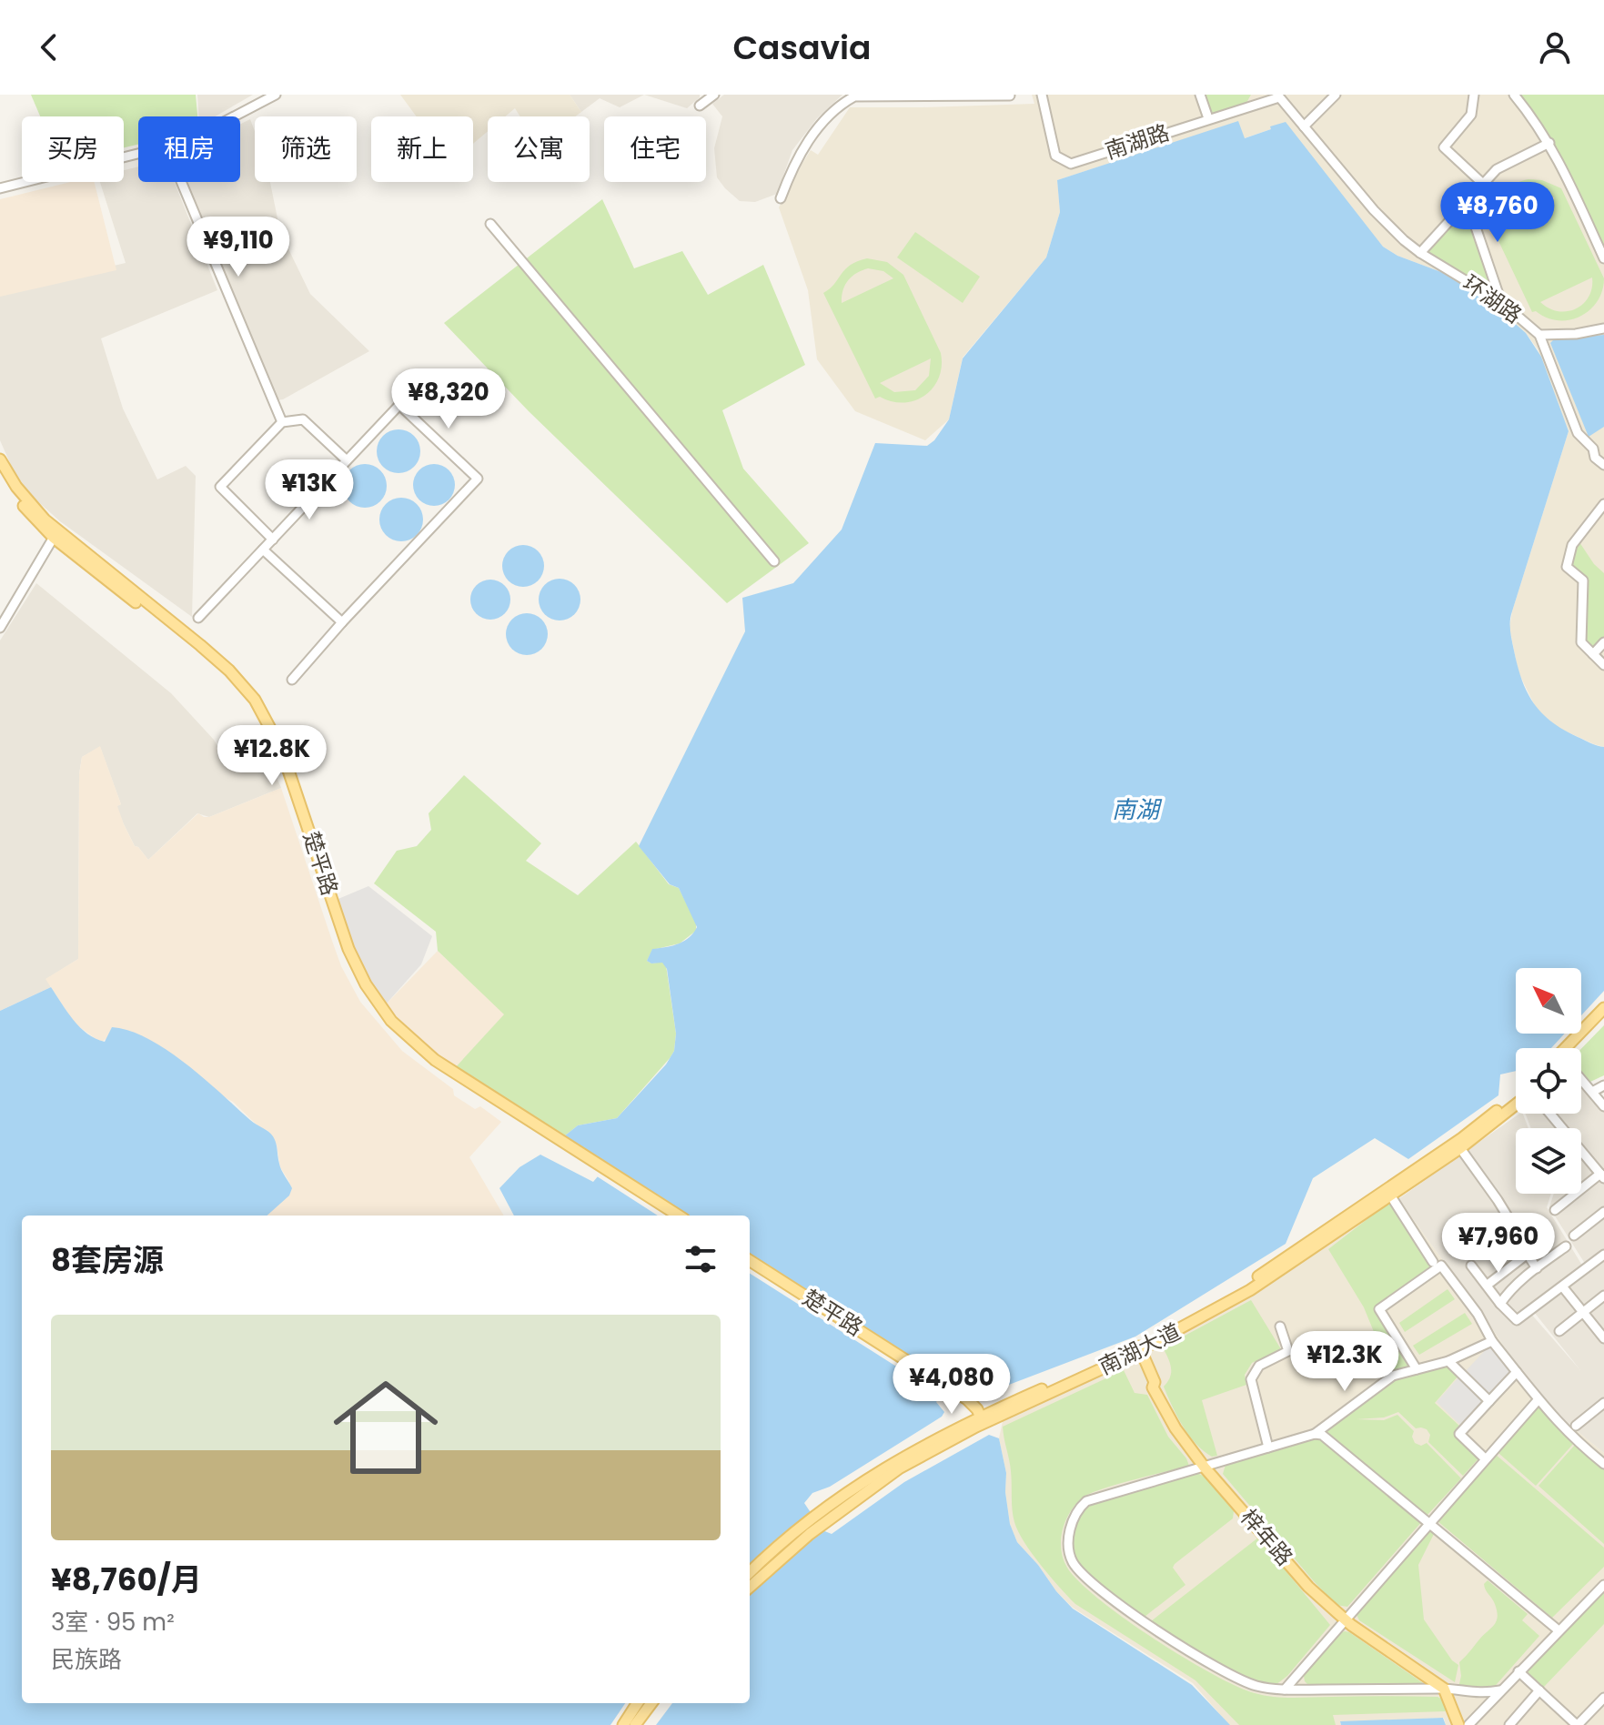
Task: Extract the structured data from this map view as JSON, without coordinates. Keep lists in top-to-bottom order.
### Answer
{
  "streets": {
    "main road": ["楚平路", "南湖大道", "梓年路"],
    "street": ["南湖路", "环湖路"]
  },
  "crossings": [
    ["南湖路", "环湖路"],
    ["楚平路", "南湖大道"],
    ["南湖大道", "梓年路"]
  ],
  "water": ["南湖"],
  "north": "top left",
  "page": {
    "header": "Casavia",
    "chip": [
      "买房",
      "租房",
      "筛选",
      "新上",
      "公寓",
      "住宅"
    ],
    "price": [
      "¥8,760",
      "¥9,110",
      "¥8,320",
      "¥13K",
      "¥12.8K",
      "¥7,960",
      "¥12.3K",
      "¥4,080"
    ],
    "heading": "8套房源",
    "list": [
      {
        "name": "¥8,760/月",
        "note": "3室 · 95 m² · 民族路"
      }
    ]
  }
}
